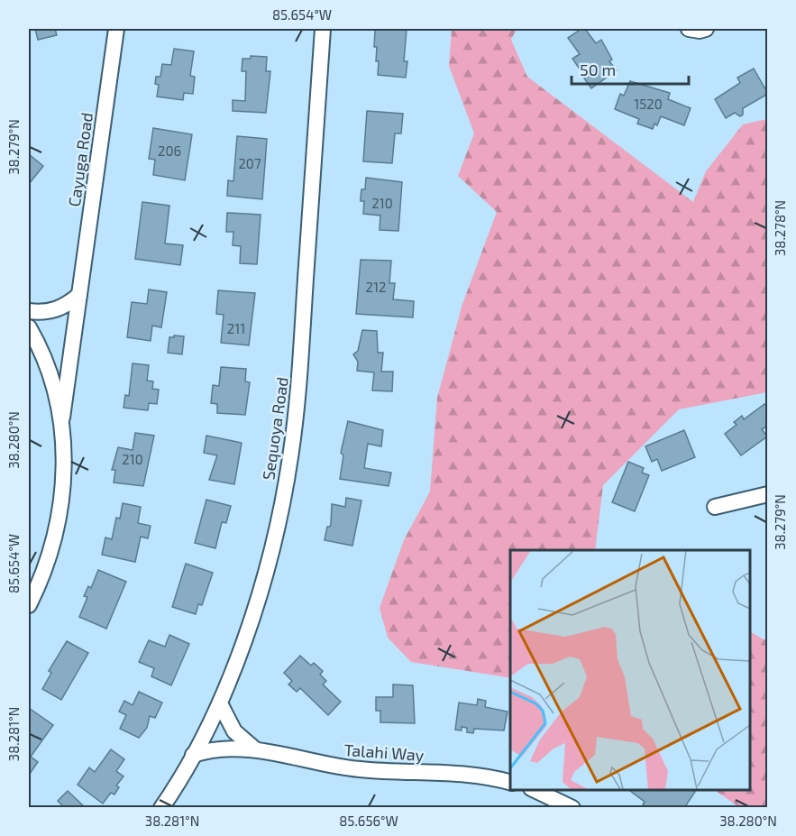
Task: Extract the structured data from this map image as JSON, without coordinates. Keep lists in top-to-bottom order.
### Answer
{
  "streets": {
    "street": ["Cayuga Road", "Sequoya Road", "Talahi Way"]
  },
  "crossings": [
    ["Sequoya Road", "Talahi Way"]
  ],
  "house_numbers": [
    "1520",
    "206",
    "207",
    "210",
    "212",
    "211",
    "210"
  ],
  "scale_bar": "50 m",
  "coordinates": [
    "85.654°W",
    "38.279°N",
    "38.278°N",
    "38.280°N",
    "38.281°N",
    "85.656°W"
  ]
}
